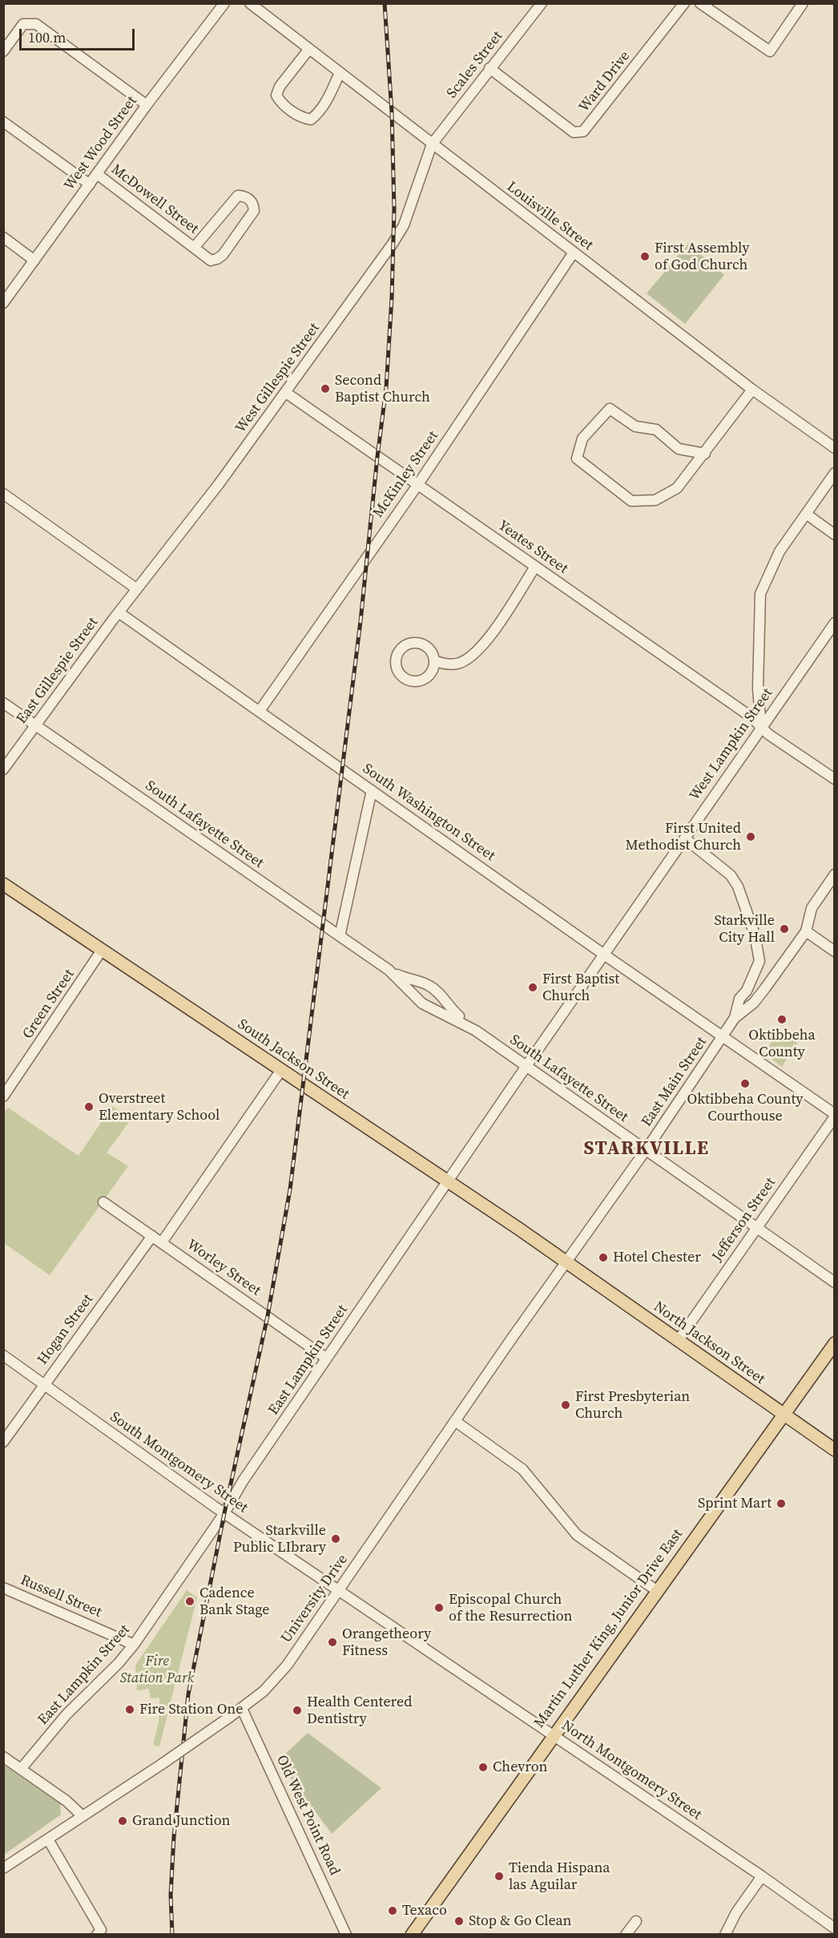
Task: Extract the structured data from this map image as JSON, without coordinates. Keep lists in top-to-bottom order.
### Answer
{
  "streets": {
    "main road": ["South Jackson Street", "North Jackson Street", "Martin Luther King, Junior Drive East"],
    "street": [
      "Scales Street",
      "Ward Drive",
      "West Wood Street",
      "McDowell Street",
      "Louisville Street",
      "West Gillespie Street",
      "McKinley Street",
      "Yeates Street",
      "East Gillespie Street",
      "West Lampkin Street",
      "South Washington Street",
      "South Lafayette Street",
      "Green Street",
      "East Main Street",
      "Jefferson Street",
      "Worley Street",
      "Hogan Street",
      "East Lampkin Street",
      "South Montgomery Street",
      "Russell Street",
      "University Drive",
      "North Montgomery Street",
      "Old West Point Road"
    ]
  },
  "crossings": [
    ["Scales Street", "Ward Drive"],
    ["Scales Street", "Louisville Street"],
    ["Scales Street", "West Gillespie Street"],
    ["West Wood Street", "McDowell Street"],
    ["Louisville Street", "West Gillespie Street"],
    ["Louisville Street", "McKinley Street"],
    ["West Gillespie Street", "Yeates Street"],
    ["West Gillespie Street", "East Gillespie Street"],
    ["West Gillespie Street", "South Washington Street"],
    ["McKinley Street", "Yeates Street"],
    ["McKinley Street", "South Washington Street"],
    ["Yeates Street", "West Lampkin Street"],
    ["East Gillespie Street", "South Washington Street"],
    ["East Gillespie Street", "South Lafayette Street"],
    ["West Lampkin Street", "South Washington Street"],
    ["West Lampkin Street", "East Lampkin Street"],
    ["South Washington Street", "East Main Street"],
    ["South Washington Street", "Jefferson Street"],
    ["South Washington Street", "East Lampkin Street"],
    ["South Lafayette Street", "East Main Street"],
    ["South Lafayette Street", "Jefferson Street"],
    ["South Lafayette Street", "East Lampkin Street"],
    ["Green Street", "South Jackson Street"],
    ["South Jackson Street", "East Main Street"],
    ["South Jackson Street", "North Jackson Street"],
    ["South Jackson Street", "East Lampkin Street"],
    ["South Jackson Street", "University Drive"],
    ["East Main Street", "North Jackson Street"],
    ["East Main Street", "University Drive"],
    ["Jefferson Street", "North Jackson Street"],
    ["Worley Street", "Hogan Street"],
    ["Worley Street", "East Lampkin Street"],
    ["Hogan Street", "South Montgomery Street"],
    ["North Jackson Street", "University Drive"],
    ["North Jackson Street", "Martin Luther King, Junior Drive East"],
    ["East Lampkin Street", "South Montgomery Street"],
    ["East Lampkin Street", "Russell Street"],
    ["South Montgomery Street", "University Drive"],
    ["South Montgomery Street", "North Montgomery Street"],
    ["University Drive", "North Montgomery Street"],
    ["University Drive", "Old West Point Road"],
    ["Martin Luther King, Junior Drive East", "North Montgomery Street"]
  ],
  "districts": ["STARKVILLE"],
  "parks": ["Fire Station Park"],
  "places": [
    "First Assembly of God Church",
    "Second Baptist Church",
    "First United Methodist Church",
    "Starkville City Hall",
    "First Baptist Church",
    "Oktibbeha County",
    "Oktibbeha County Courthouse",
    "Overstreet Elementary School",
    "Hotel Chester",
    "First Presbyterian Church",
    "Sprint Mart",
    "Starkville Public LIbrary",
    "Cadence Bank Stage",
    "Episcopal Church of the Resurrection",
    "Orangetheory Fitness",
    "Fire Station One",
    "Health Centered Dentistry",
    "Chevron",
    "Grand Junction",
    "Tienda Hispana las Aguilar",
    "Texaco",
    "Stop & Go Clean"
  ],
  "scale_bar": "100 m"
}
